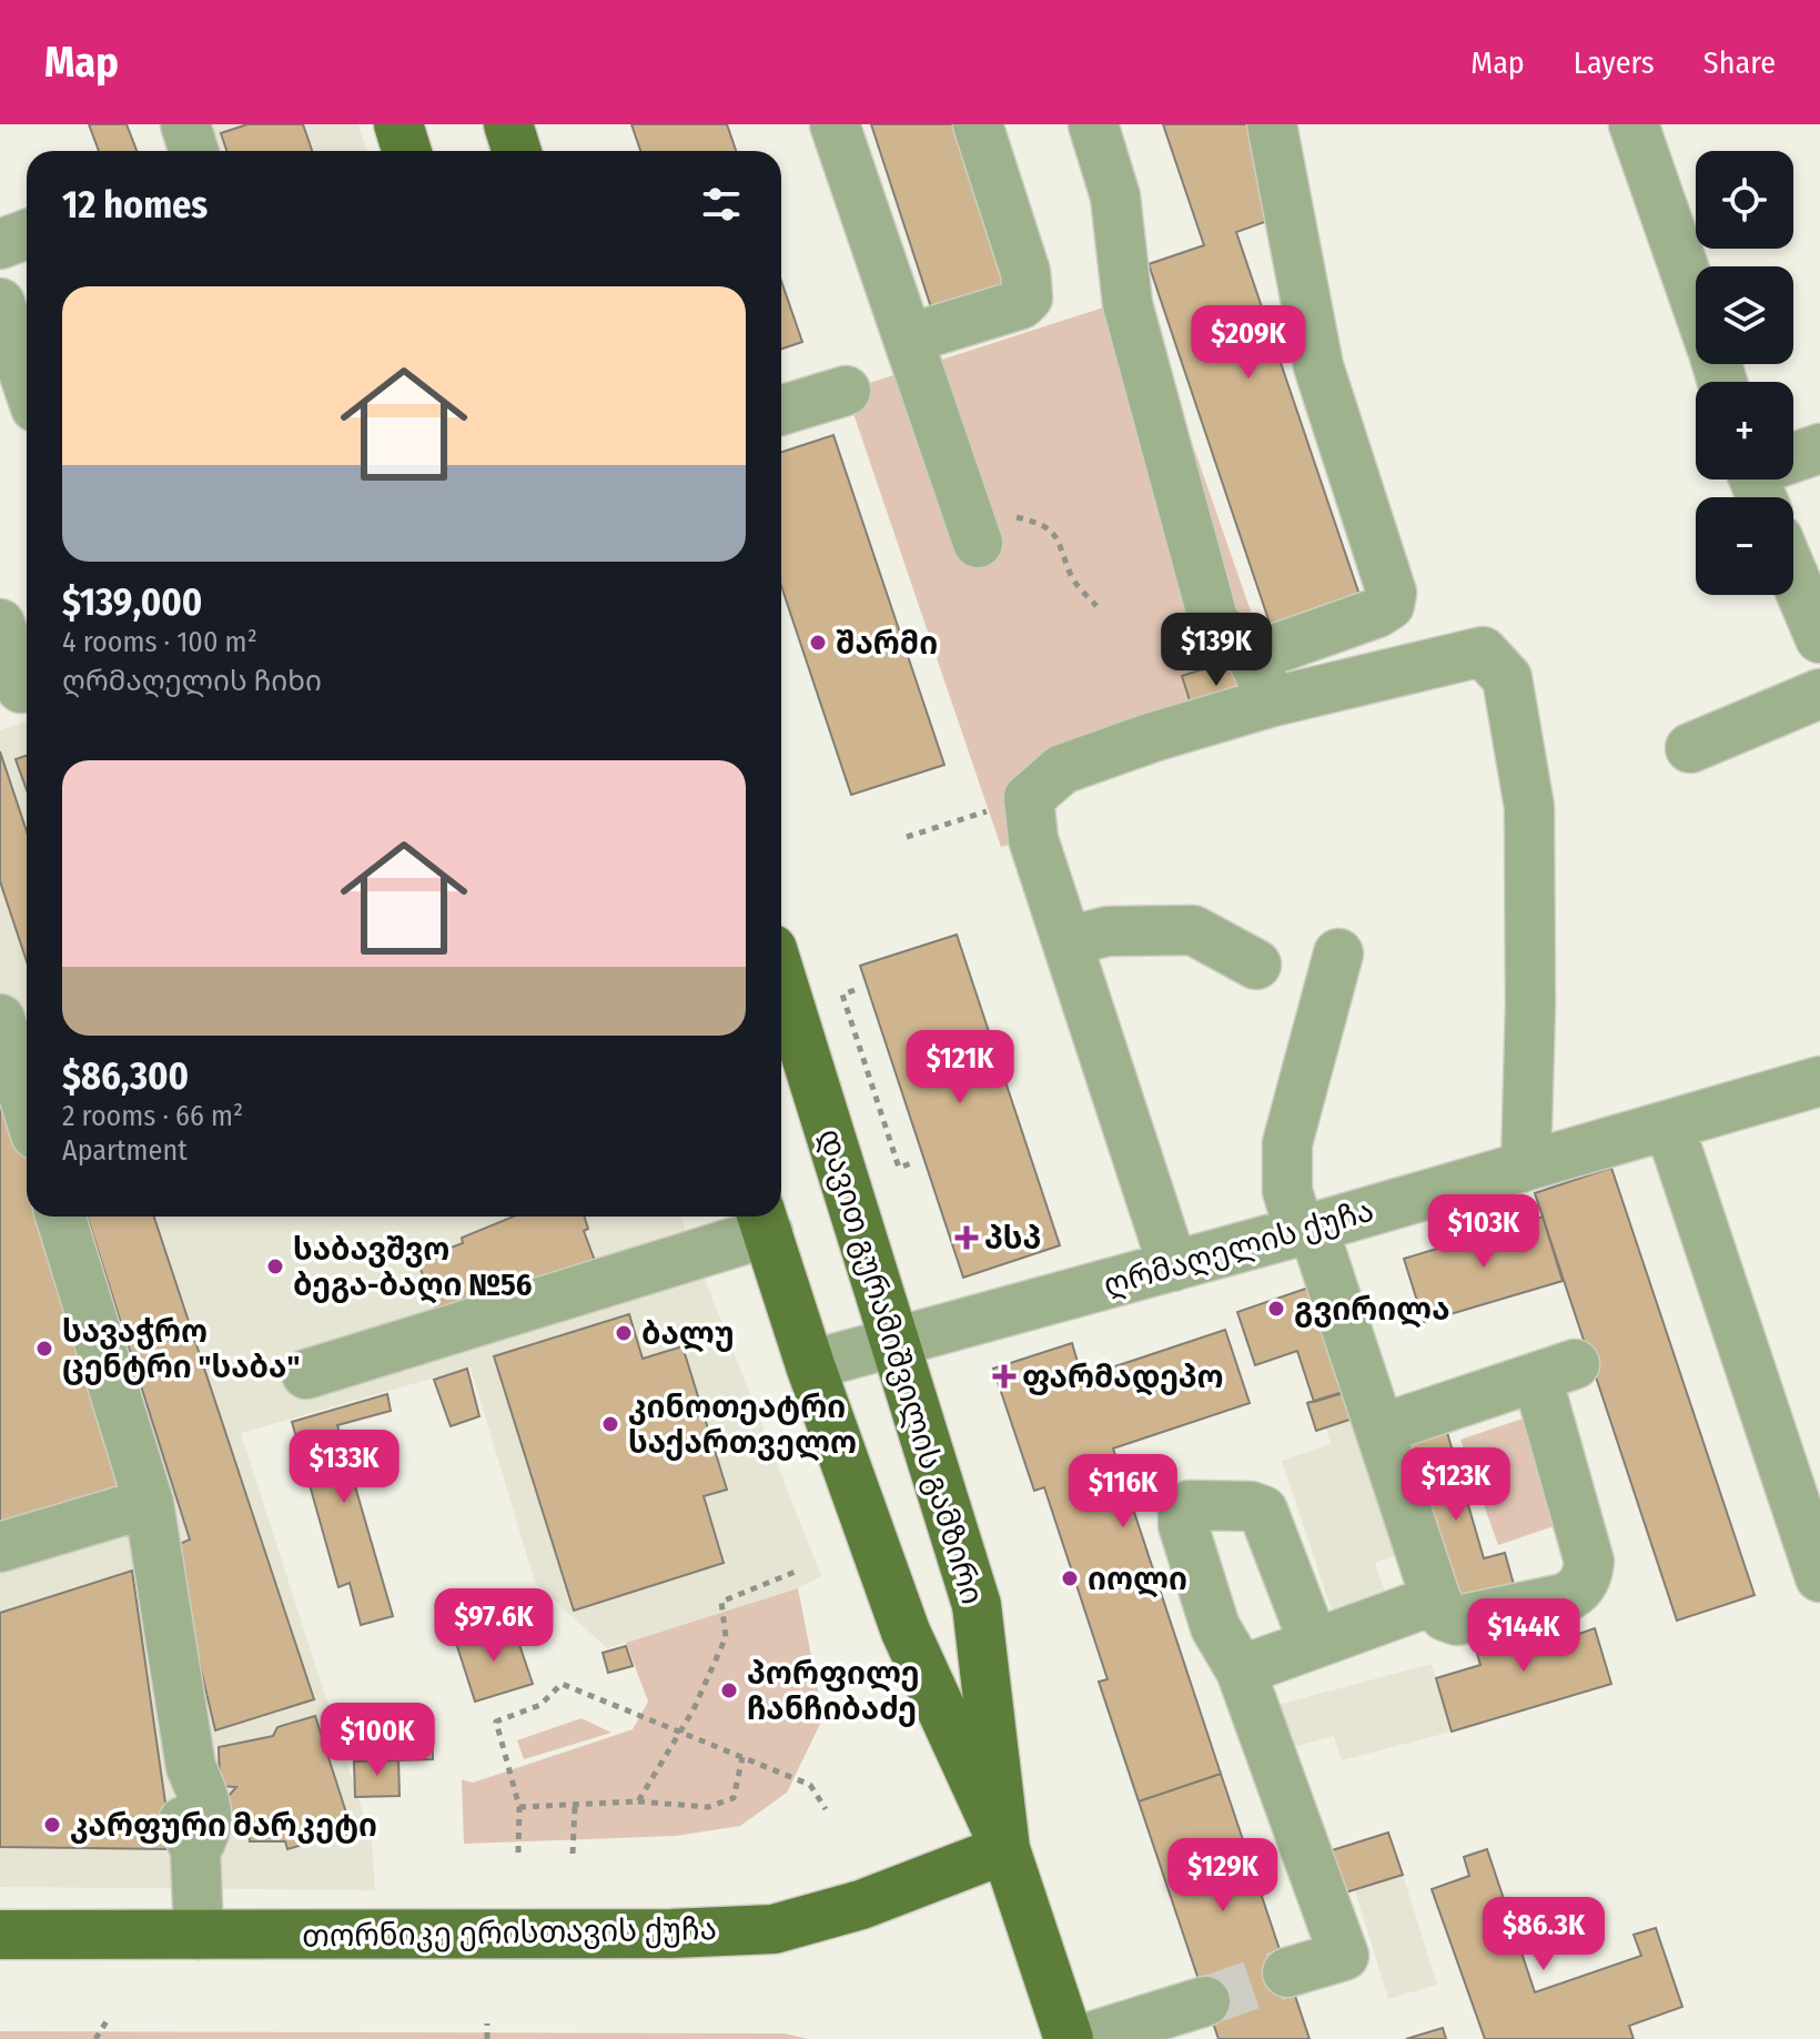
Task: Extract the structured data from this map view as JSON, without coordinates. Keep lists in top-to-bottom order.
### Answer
{
  "streets": {
    "main road": ["დავით გურამიშვილის გამზირი", "თორნიკე ერისთავის ქუჩა"],
    "street": ["ღრმაღელის ქუჩა"]
  },
  "crossings": [
    ["ღრმაღელის ქუჩა", "დავით გურამიშვილის გამზირი"],
    ["დავით გურამიშვილის გამზირი", "თორნიკე ერისთავის ქუჩა"]
  ],
  "places": {
    "other": [
      "შარმი",
      "საბავშვო ბეგა-ბაღი №56",
      "გვირილა",
      "ბალუ",
      "სავაჭრო ცენტრი \"საბა\"",
      "კინოთეატრი საქართველო",
      "იოლი",
      "პორფილე ჩანჩიბაძე",
      "კარფური მარკეტი"
    ],
    "health": ["პსპ", "ფარმადეპო"]
  },
  "page": {
    "header": "Map",
    "nav": ["Map", "Layers", "Share"],
    "map_buttons": ["+", "−"],
    "heading": "12 homes",
    "list": [
      {
        "name": "$139,000",
        "note": "4 rooms · 100 m² · ღრმაღელის ჩიხი"
      },
      {
        "name": "$86,300",
        "note": "2 rooms · 66 m² · Apartment"
      }
    ],
    "price": [
      "$209K",
      "$139K",
      "$121K",
      "$103K",
      "$133K",
      "$123K",
      "$116K",
      "$97.6K",
      "$144K",
      "$100K",
      "$129K",
      "$86.3K"
    ]
  }
}
